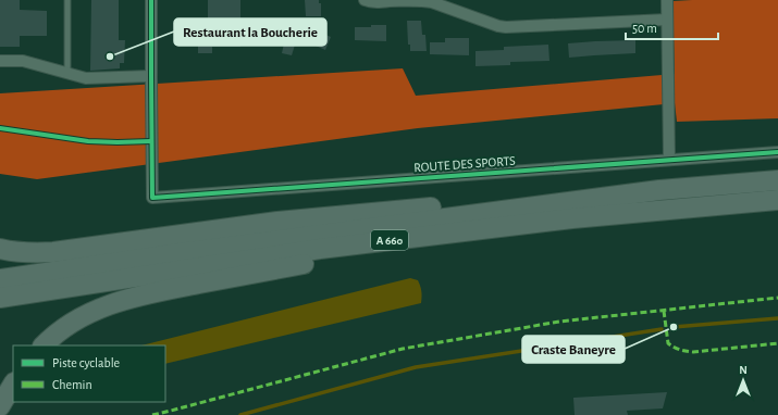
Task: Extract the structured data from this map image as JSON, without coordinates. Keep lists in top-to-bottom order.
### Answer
{
  "streets": {
    "highway": ["A 660"],
    "street": ["ROUTE DES SPORTS"]
  },
  "places": ["Restaurant la Boucherie", "Craste Baneyre"],
  "legend": ["Piste cyclable", "Chemin"],
  "scale_bar": "50 m",
  "north": "top"
}
